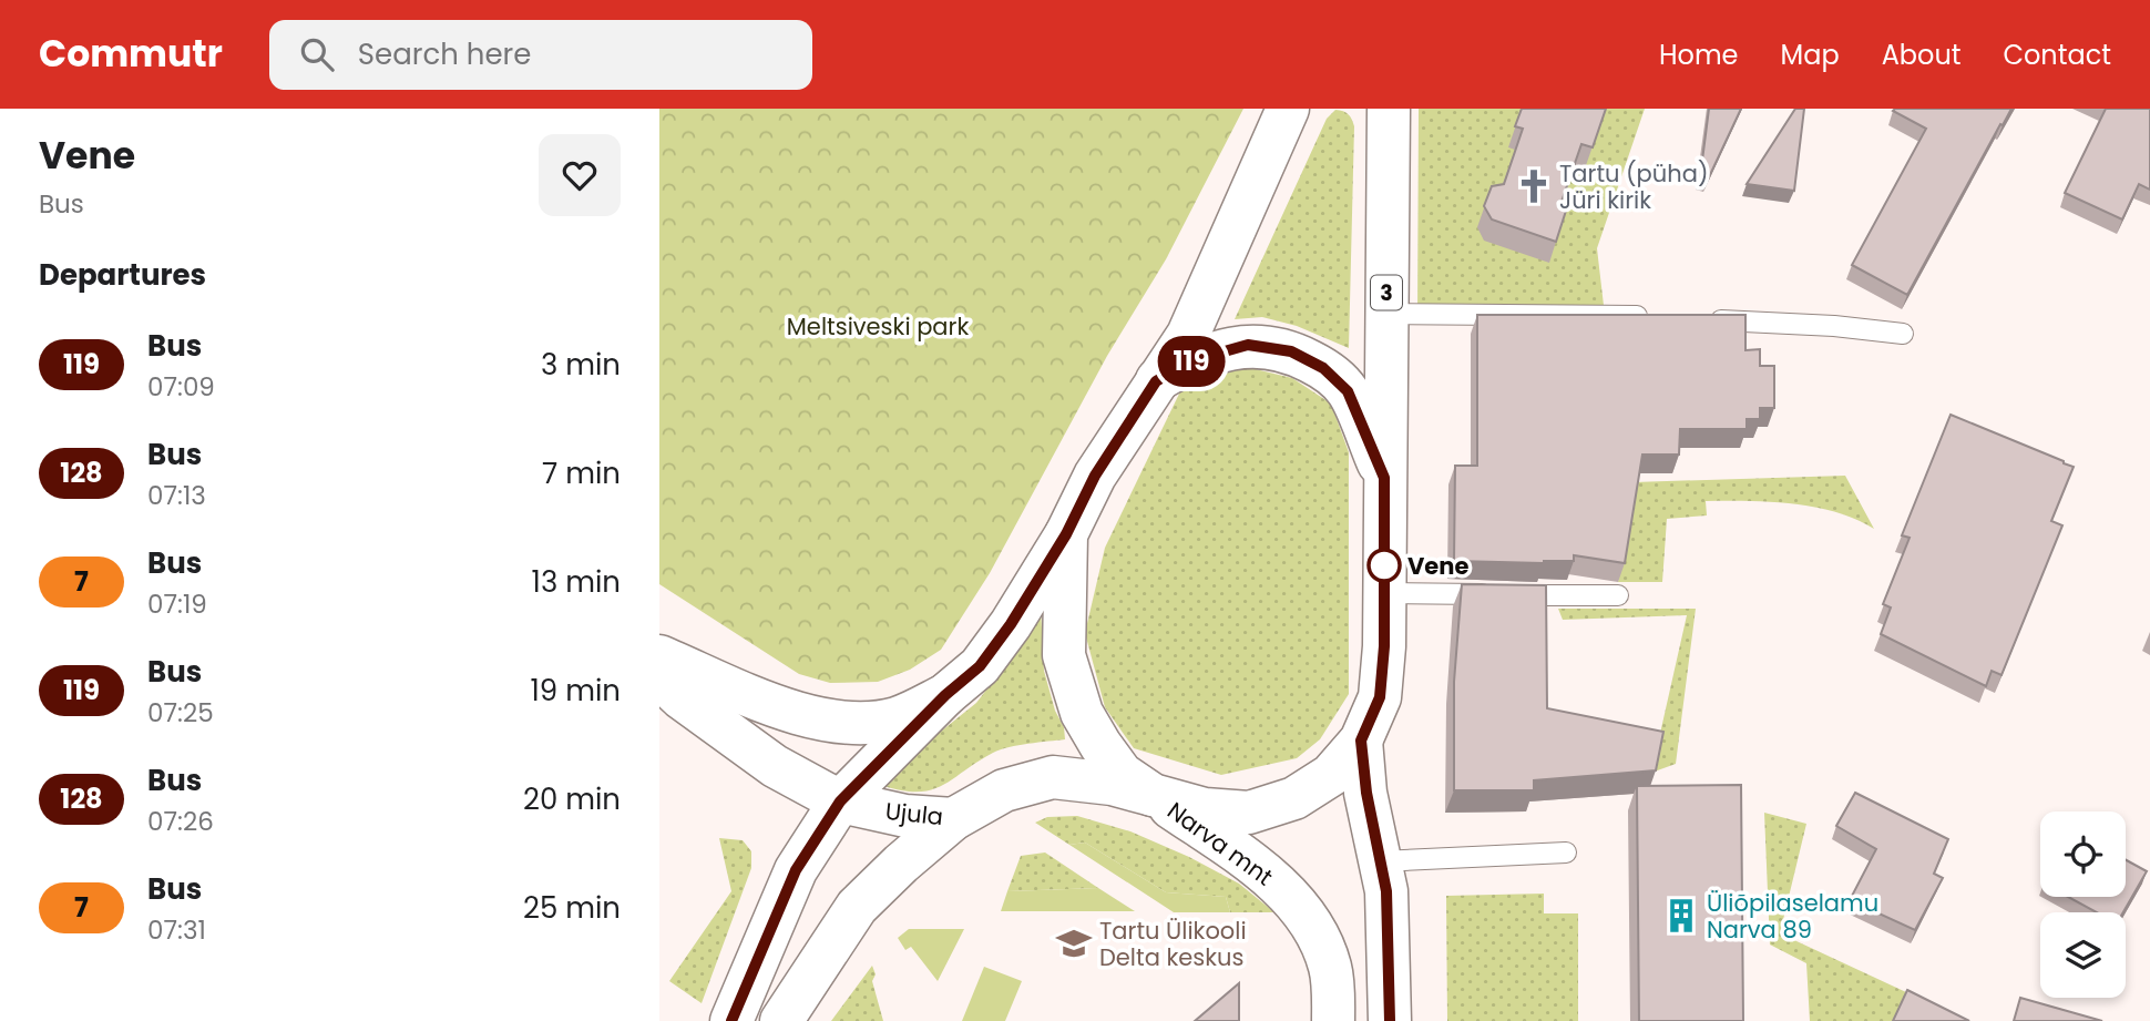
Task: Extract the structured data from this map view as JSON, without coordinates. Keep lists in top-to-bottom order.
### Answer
{
  "streets": {
    "main road": ["3", "Ujula", "Narva mnt"]
  },
  "crossings": [
    ["Ujula", "Narva mnt"]
  ],
  "parks": ["Meltsiveski park"],
  "places": {
    "church": ["Tartu (püha) Jüri kirik"],
    "other": ["Vene"],
    "building": ["Üliõpilaselamu Narva 89"],
    "school or university": ["Tartu Ülikooli Delta keskus"]
  },
  "lines": ["bus line 119"],
  "page": {
    "header": "Commutr",
    "search": "Search here",
    "nav": [
      "Home",
      "Map",
      "About",
      "Contact"
    ],
    "heading": [
      ["Vene", "Bus"],
      "Departures"
    ],
    "on_map": "119",
    "list": [
      {
        "mark": "119",
        "name": "Bus",
        "note": "07:09",
        "value": "3 min"
      },
      {
        "mark": "128",
        "name": "Bus",
        "note": "07:13",
        "value": "7 min"
      },
      {
        "mark": "7",
        "name": "Bus",
        "note": "07:19",
        "value": "13 min"
      },
      {
        "mark": "119",
        "name": "Bus",
        "note": "07:25",
        "value": "19 min"
      },
      {
        "mark": "128",
        "name": "Bus",
        "note": "07:26",
        "value": "20 min"
      },
      {
        "mark": "7",
        "name": "Bus",
        "note": "07:31",
        "value": "25 min"
      }
    ]
  }
}
